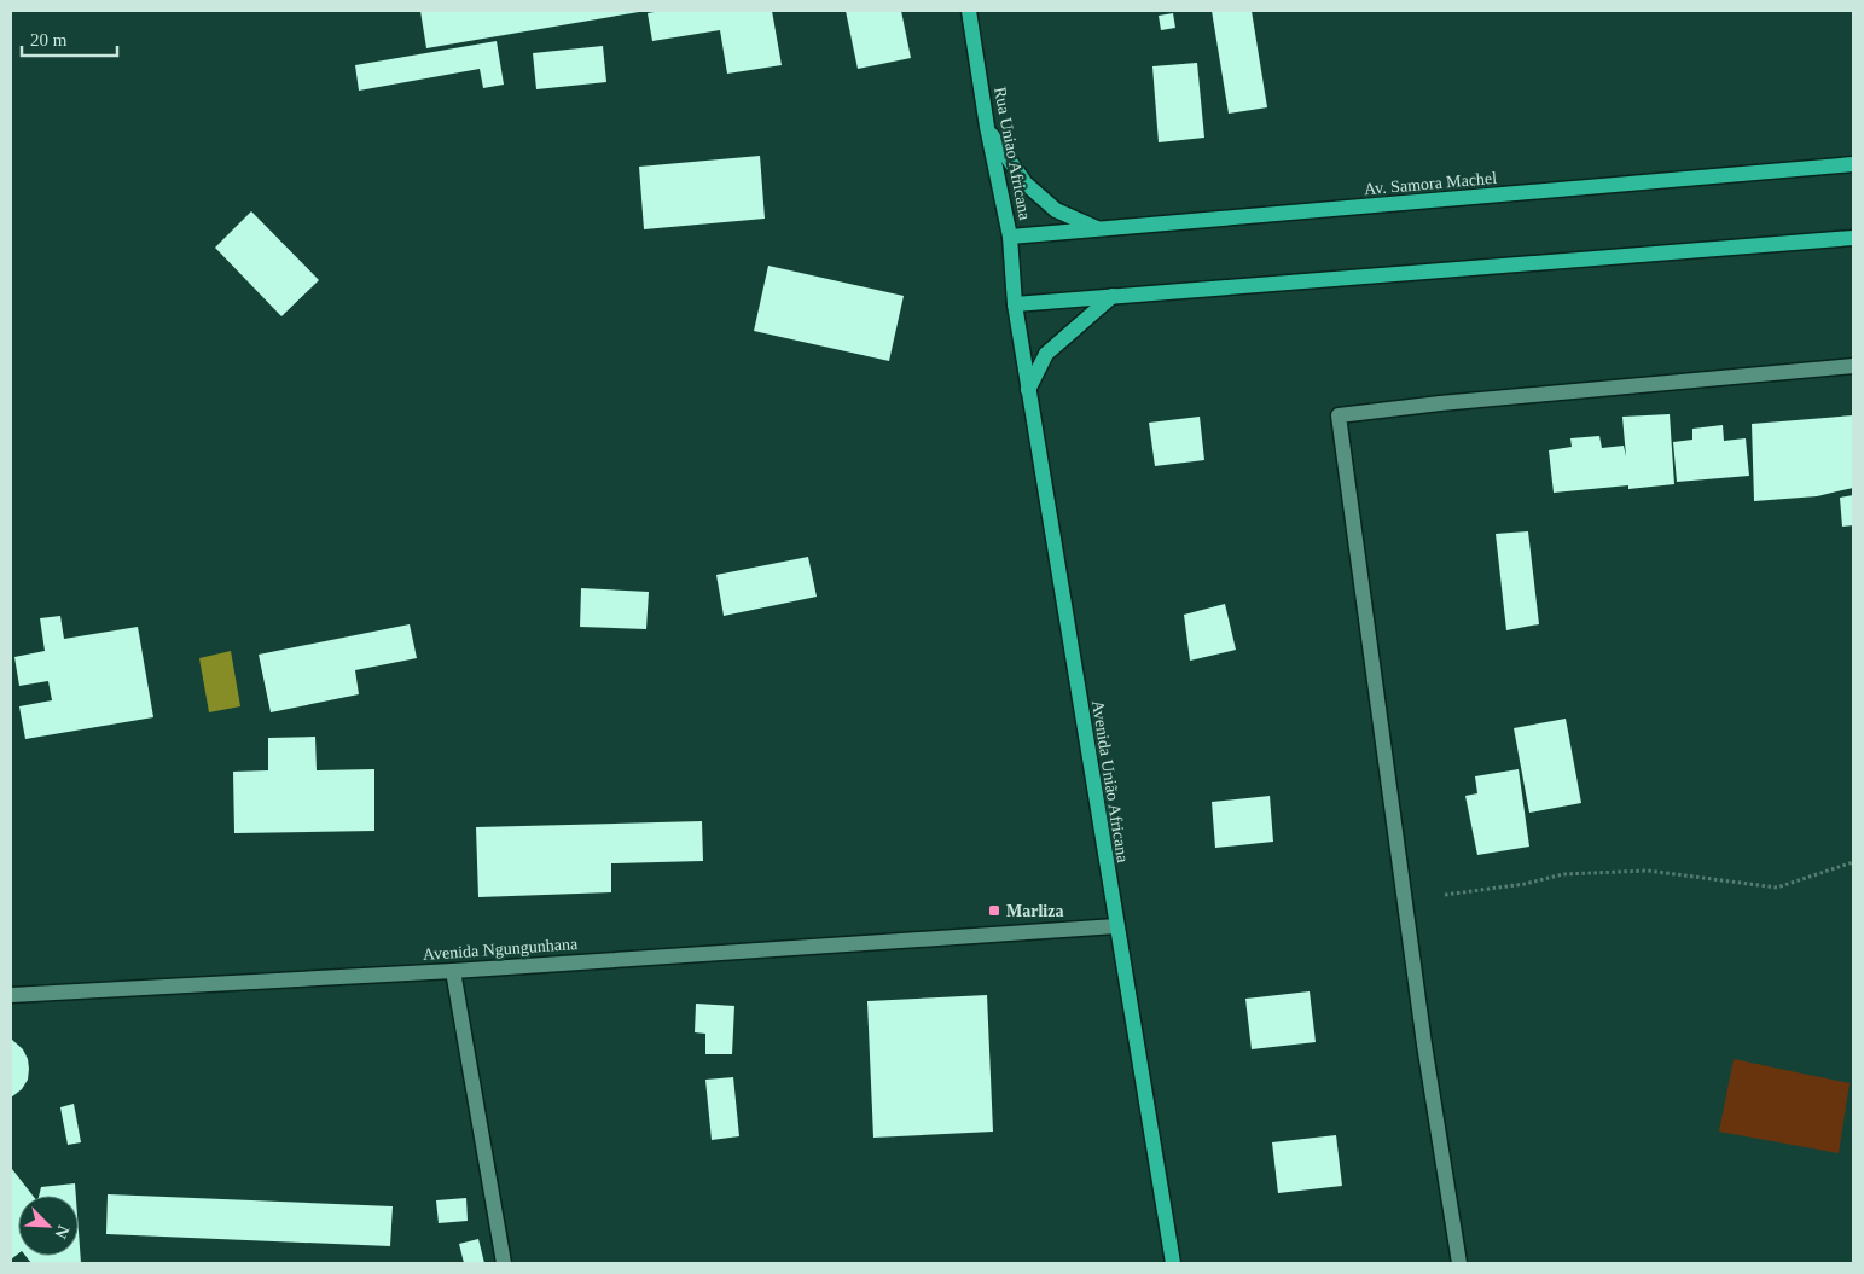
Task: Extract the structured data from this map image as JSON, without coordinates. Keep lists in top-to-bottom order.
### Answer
{
  "streets": {
    "main road": ["Rua Uniao Africana", "Av. Samora Machel", "Avenida União Africana"],
    "street": ["Avenida Ngungunhana"]
  },
  "crossings": [
    ["Rua Uniao Africana", "Av. Samora Machel"],
    ["Rua Uniao Africana", "Avenida União Africana"],
    ["Avenida União Africana", "Avenida Ngungunhana"]
  ],
  "places": {
    "transit": ["Marliza"]
  },
  "scale_bar": "20 m",
  "north": "bottom right"
}
